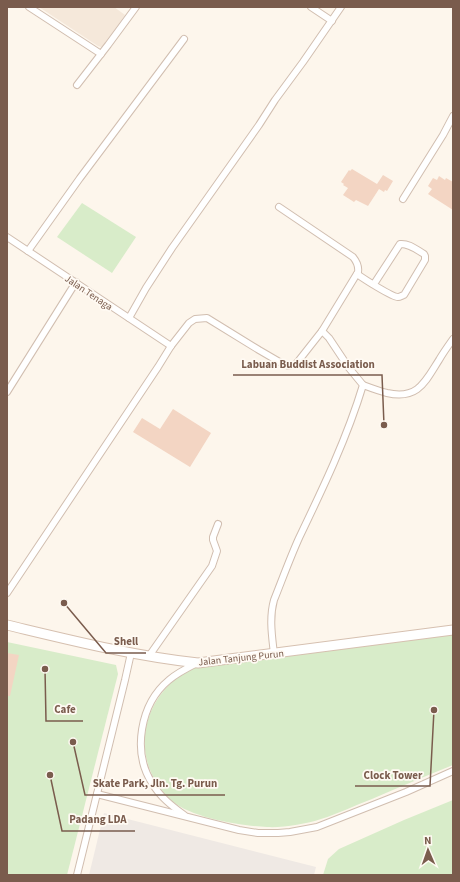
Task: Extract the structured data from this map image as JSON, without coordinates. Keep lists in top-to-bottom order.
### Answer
{
  "streets": {
    "street": ["Jalan Tenaga", "Jalan Tanjung Purun"]
  },
  "places": [
    "Labuan Buddist Association",
    "Shell",
    "Cafe",
    "Clock Tower",
    "Skate Park, Jln. Tg. Purun",
    "Padang LDA"
  ],
  "north": "top"
}
